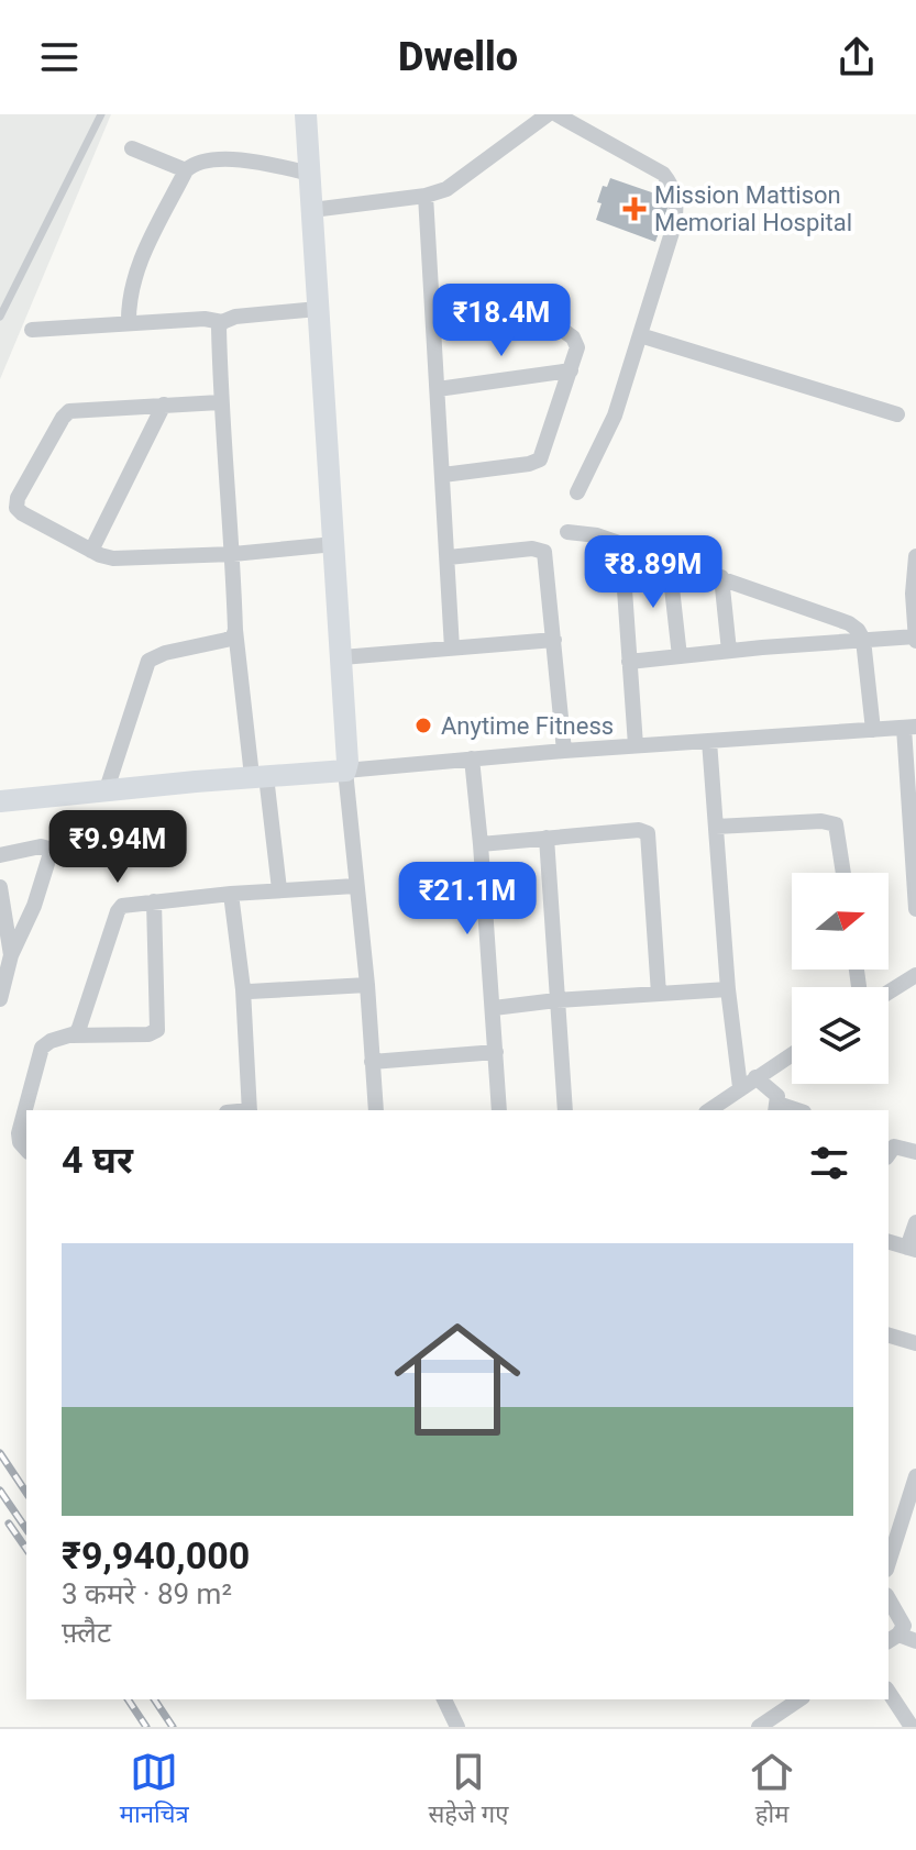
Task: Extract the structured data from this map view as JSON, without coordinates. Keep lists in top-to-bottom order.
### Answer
{
  "places": {
    "health": ["Mission Mattison Memorial Hospital"],
    "other": ["Anytime Fitness"]
  },
  "north": "right",
  "page": {
    "header": "Dwello",
    "price": [
      "₹18.4M",
      "₹8.89M",
      "₹9.94M",
      "₹21.1M"
    ],
    "heading": "4 घर",
    "list": [
      {
        "name": "₹9,940,000",
        "note": "3 कमरे · 89 m² · फ़्लैट"
      }
    ],
    "tabs": ["मानचित्र", "सहेजे गए", "होम"]
  }
}
